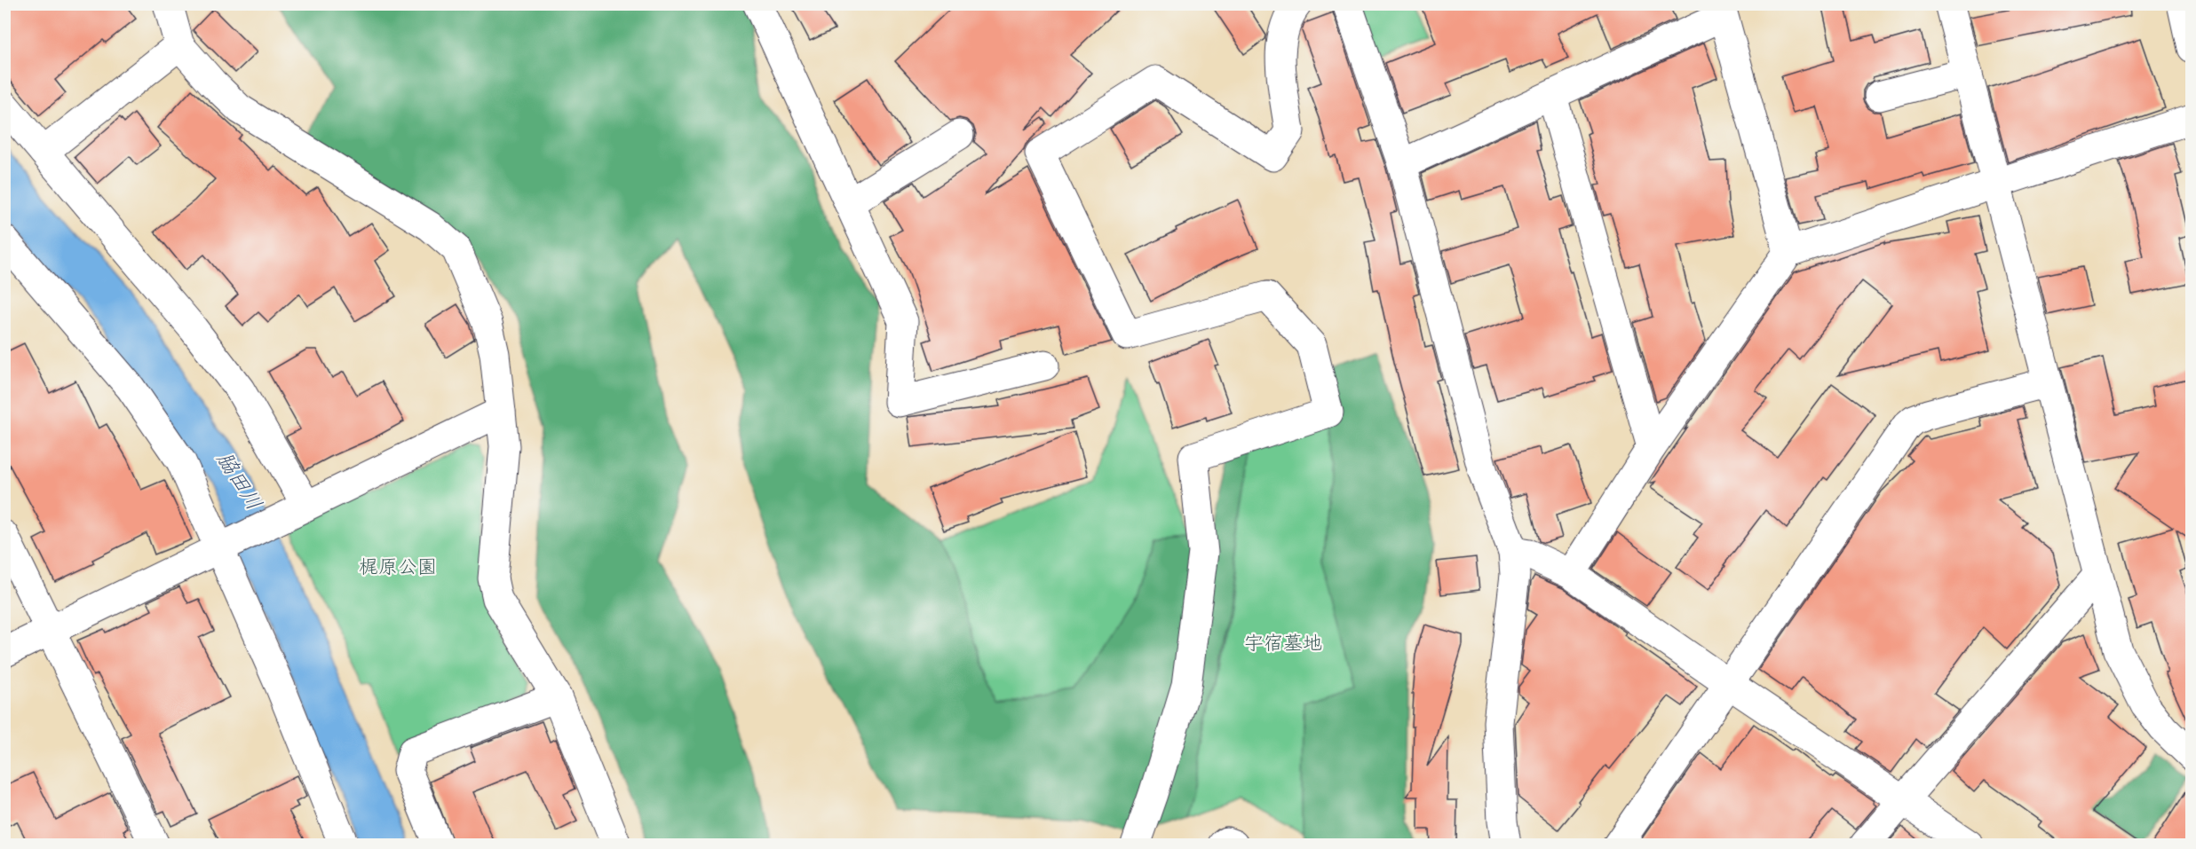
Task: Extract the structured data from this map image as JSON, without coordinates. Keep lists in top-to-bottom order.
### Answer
{
  "water": ["脇田川"],
  "parks": ["梶原公園", "宇宿墓地"]
}
